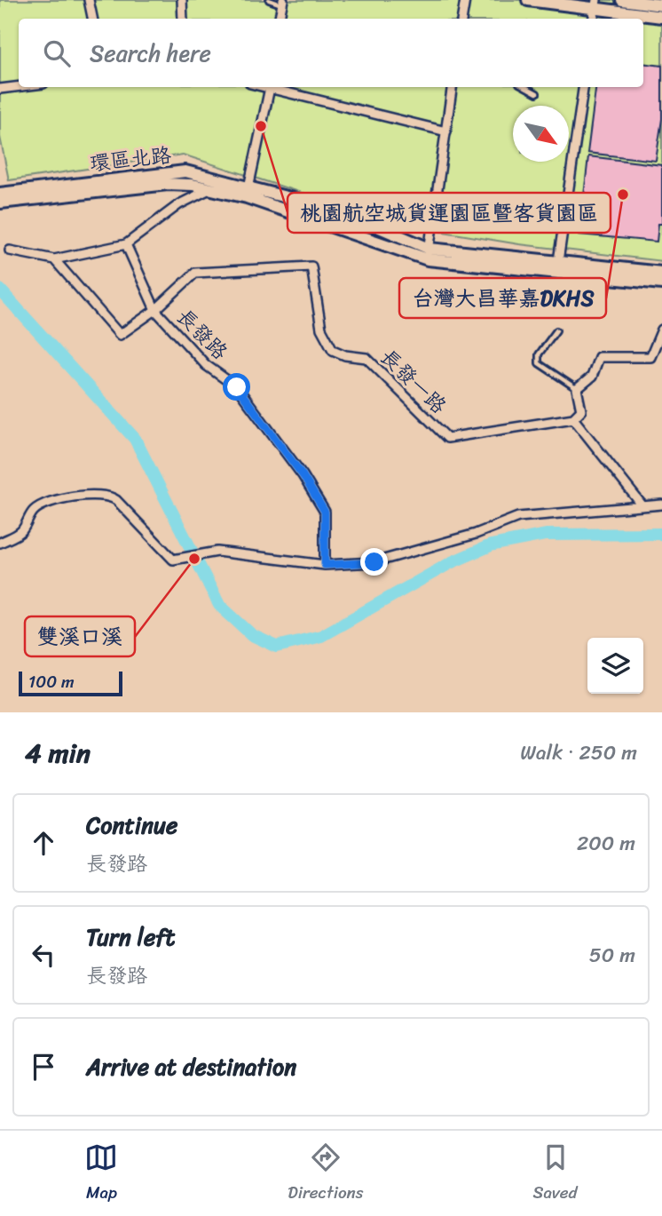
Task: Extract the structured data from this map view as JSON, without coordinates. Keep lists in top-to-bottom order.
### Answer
{
  "streets": {
    "street": ["環區北路", "長發路", "長發一路"]
  },
  "crossings": [
    ["長發路", "長發一路"]
  ],
  "places": ["桃園航空城貨運園區暨客貨園區", "台灣大昌華嘉DKHS", "雙溪口溪"],
  "scale_bar": "100 m",
  "north": "bottom right",
  "page": {
    "search": "Search here",
    "scale": "100 m",
    "heading": ["4 min", "Walk · 250 m"],
    "list": [
      ["Continue", "長發路", "200 m"],
      ["Turn left", "長發路", "50 m"],
      "Arrive at destination"
    ],
    "nav": ["Map", "Directions", "Saved"]
  }
}
